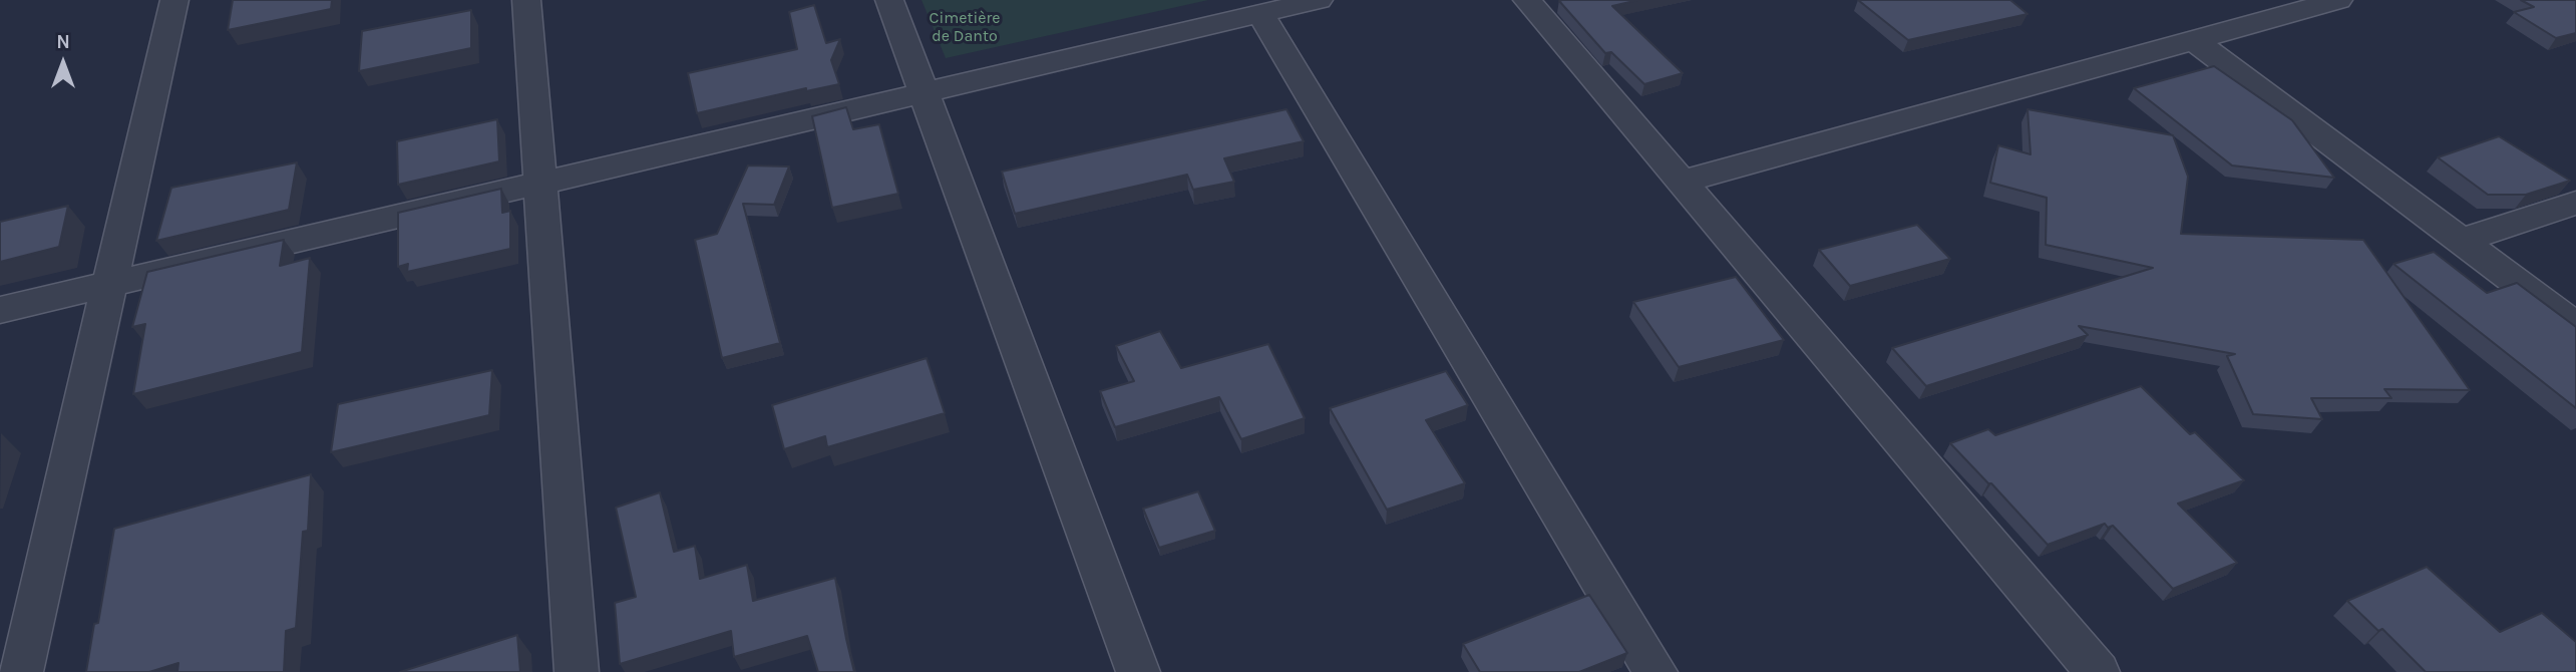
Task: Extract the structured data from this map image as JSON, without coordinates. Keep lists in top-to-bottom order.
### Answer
{
  "parks": ["Cimetière de Danto"],
  "north": "top"
}
